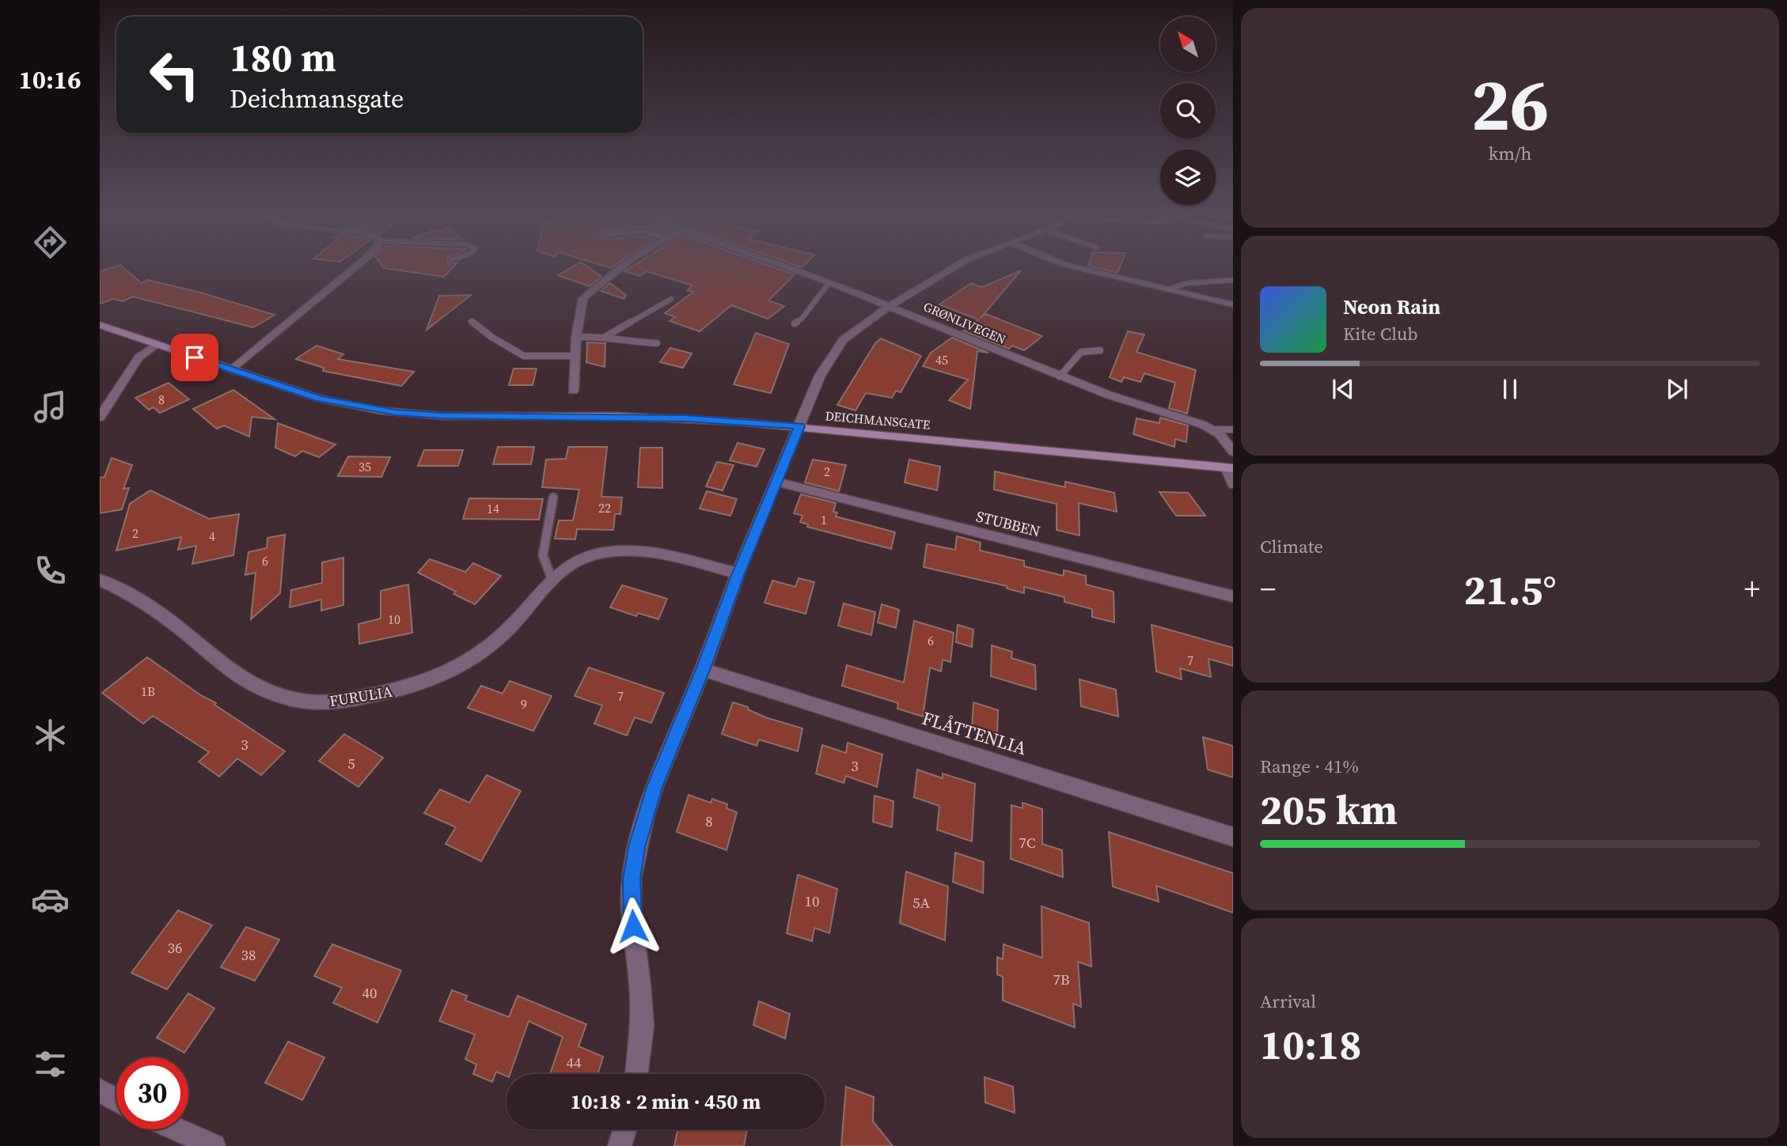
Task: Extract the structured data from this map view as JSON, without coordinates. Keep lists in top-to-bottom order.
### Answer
{
  "streets": {
    "street": [
      "GRØNLIVEGEN",
      "DEICHMANSGATE",
      "STUBBEN",
      "FURULIA",
      "FLÅTTENLIA"
    ]
  },
  "house_numbers": [
    "45",
    "8",
    "35",
    "2",
    "22",
    "14",
    "1",
    "2",
    "4",
    "6",
    "10",
    "6",
    "7",
    "1B",
    "7",
    "9",
    "3",
    "5",
    "3",
    "8",
    "7C",
    "10",
    "5A",
    "36",
    "38",
    "7B",
    "40",
    "44"
  ],
  "north": "top left",
  "page": {
    "tabs": "10:16",
    "tile": [
      ["26", "km/h"],
      "Climate",
      ["Range · 41%", "205 km"],
      ["Arrival", "10:18"]
    ],
    "turn": ["180 m", "Deichmansgate"],
    "song": ["Neon Rain", "Kite Club"],
    "heat": ["−", "21.5°", "+"],
    "limit": "30",
    "trip": "10:18 · 2 min · 450 m"
  }
}
